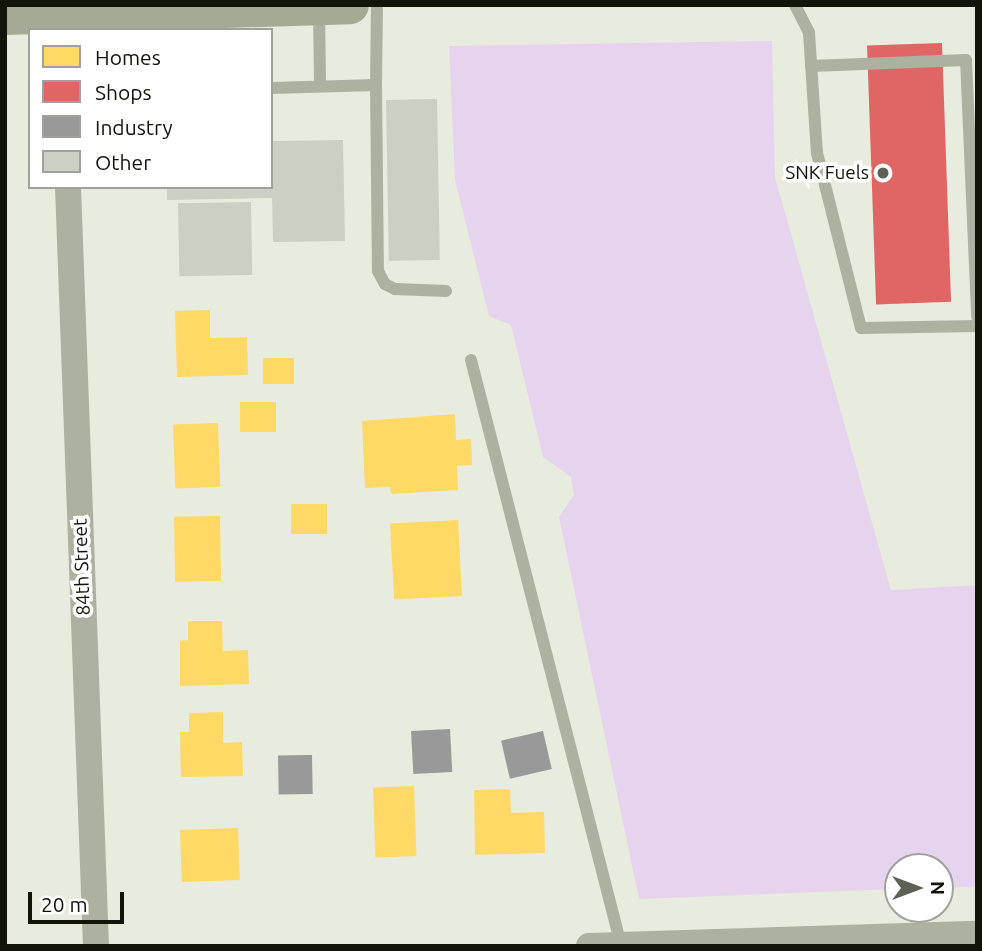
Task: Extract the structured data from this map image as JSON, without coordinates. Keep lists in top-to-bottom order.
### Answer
{
  "streets": {
    "street": ["84th Street"]
  },
  "places": ["SNK Fuels"],
  "legend": [
    "Homes",
    "Shops",
    "Industry",
    "Other"
  ],
  "scale_bar": "20 m",
  "north": "right"
}
